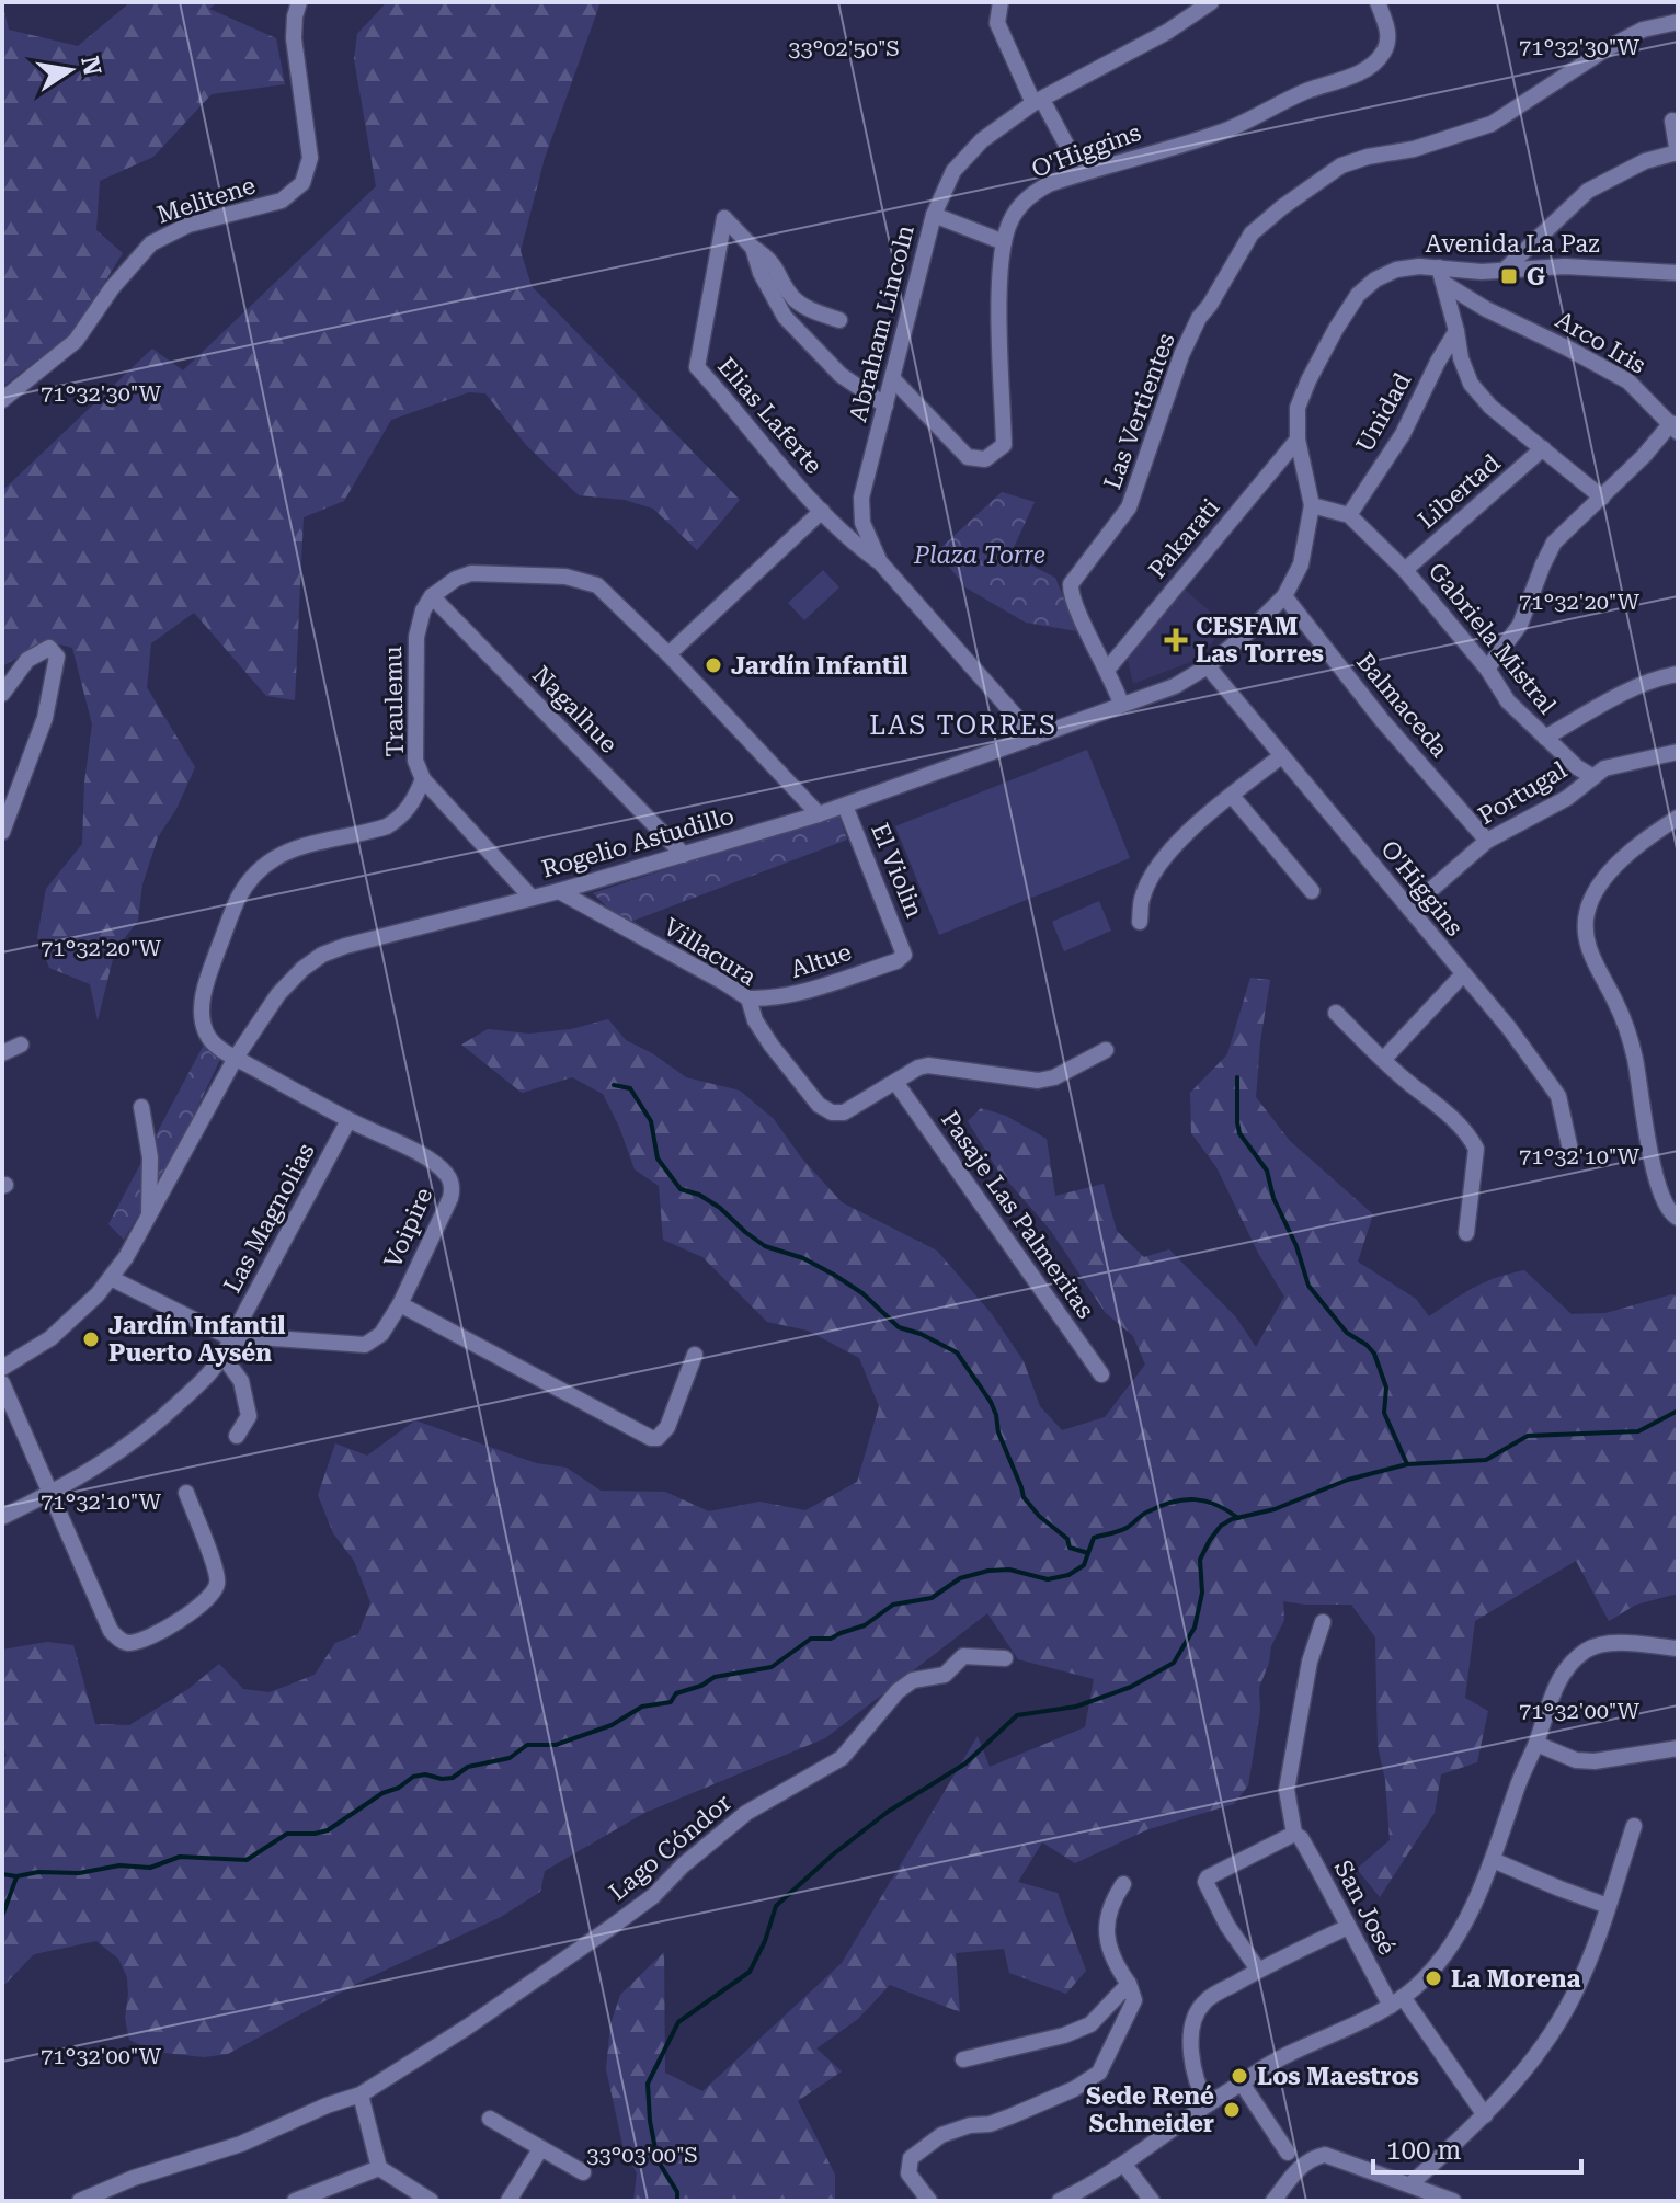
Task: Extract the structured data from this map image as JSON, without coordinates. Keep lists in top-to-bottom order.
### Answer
{
  "streets": {
    "street": [
      "O'Higgins",
      "Melitene",
      "Avenida La Paz",
      "Abraham Lincoln",
      "Arco Iris",
      "Las Vertientes",
      "Unidad",
      "Elias Laferte",
      "Libertad",
      "Pakarati",
      "Gabriela Mistral",
      "Traulemu",
      "Balmaceda",
      "Nagalhue",
      "Portugal",
      "Rogelio Astudillo",
      "El Violin",
      "Villacura",
      "Altue",
      "Pasaje Las Palmeritas",
      "Las Magnolias",
      "Voipire",
      "Lago Cóndor",
      "San José"
    ]
  },
  "crossings": [
    ["O'Higgins", "Abraham Lincoln"],
    ["O'Higgins", "Portugal"],
    ["O'Higgins", "Rogelio Astudillo"],
    ["Avenida La Paz", "Arco Iris"],
    ["Avenida La Paz", "Pakarati"],
    ["Avenida La Paz", "Rogelio Astudillo"],
    ["Abraham Lincoln", "Elias Laferte"],
    ["Abraham Lincoln", "Rogelio Astudillo"],
    ["Las Vertientes", "Pakarati"],
    ["Las Vertientes", "Rogelio Astudillo"],
    ["Unidad", "Gabriela Mistral"],
    ["Libertad", "Gabriela Mistral"],
    ["Pakarati", "Rogelio Astudillo"],
    ["Gabriela Mistral", "Portugal"],
    ["Gabriela Mistral", "Rogelio Astudillo"],
    ["Traulemu", "Nagalhue"],
    ["Traulemu", "Rogelio Astudillo"],
    ["Traulemu", "Voipire"],
    ["Balmaceda", "Portugal"],
    ["Balmaceda", "Rogelio Astudillo"],
    ["Nagalhue", "Rogelio Astudillo"],
    ["Rogelio Astudillo", "El Violin"],
    ["Rogelio Astudillo", "Villacura"],
    ["Rogelio Astudillo", "Voipire"],
    ["El Violin", "Altue"],
    ["Villacura", "Altue"],
    ["Villacura", "Pasaje Las Palmeritas"],
    ["Las Magnolias", "Voipire"]
  ],
  "districts": ["LAS TORRES"],
  "parks": ["Plaza Torre"],
  "places": {
    "transit": ["G"],
    "health": ["CESFAM Las Torres"],
    "other": [
      "Jardín Infantil",
      "Jardín Infantil Puerto Aysén",
      "La Morena",
      "Los Maestros",
      "Sede René Schneider"
    ]
  },
  "scale_bar": "100 m",
  "north": "right",
  "coordinates": [
    "71°32'30\"W",
    "33°02'50\"S",
    "71°32'20\"W",
    "71°32'10\"W",
    "71°32'00\"W",
    "33°03'00\"S"
  ]
}
